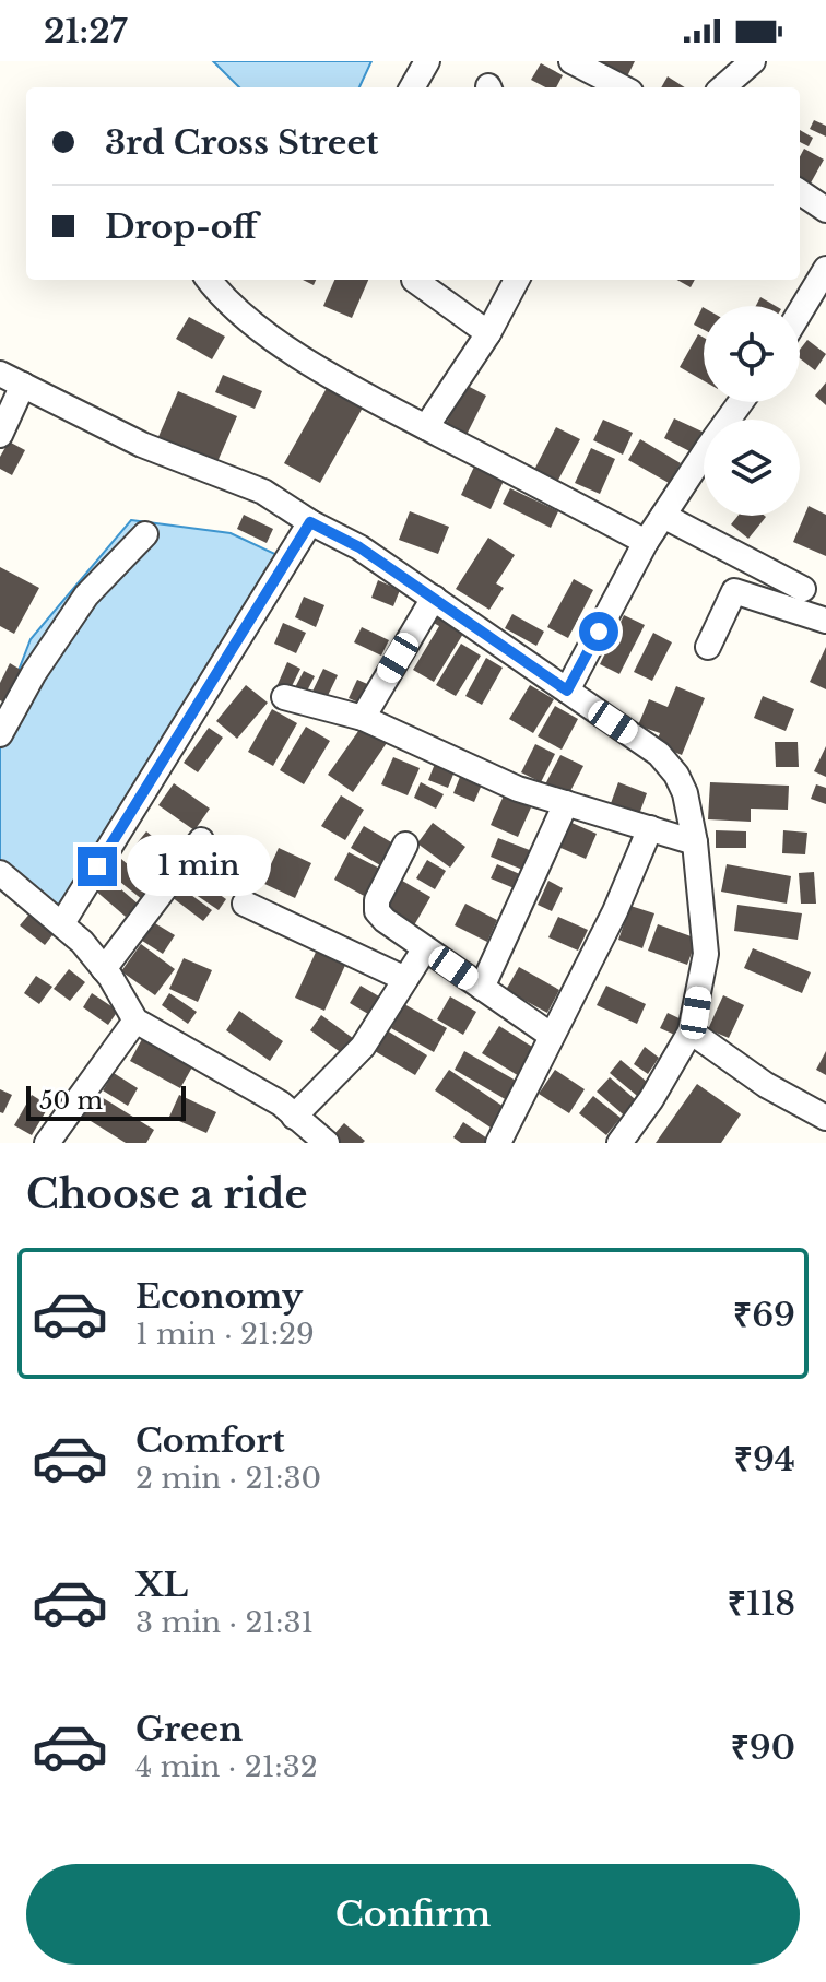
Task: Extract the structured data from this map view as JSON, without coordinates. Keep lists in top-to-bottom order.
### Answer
{
  "scale_bar": "50 m",
  "page": {
    "status": "21:27",
    "banner": ["3rd Cross Street", "Drop-off"],
    "bubble": "1 min",
    "scale": "50 m",
    "heading": "Choose a ride",
    "list": [
      {
        "name": "Economy",
        "note": "1 min · 21:29",
        "value": "₹69"
      },
      {
        "name": "Comfort",
        "note": "2 min · 21:30",
        "value": "₹94"
      },
      {
        "name": "XL",
        "note": "3 min · 21:31",
        "value": "₹118"
      },
      {
        "name": "Green",
        "note": "4 min · 21:32",
        "value": "₹90"
      }
    ],
    "buttons": "Confirm"
  }
}
